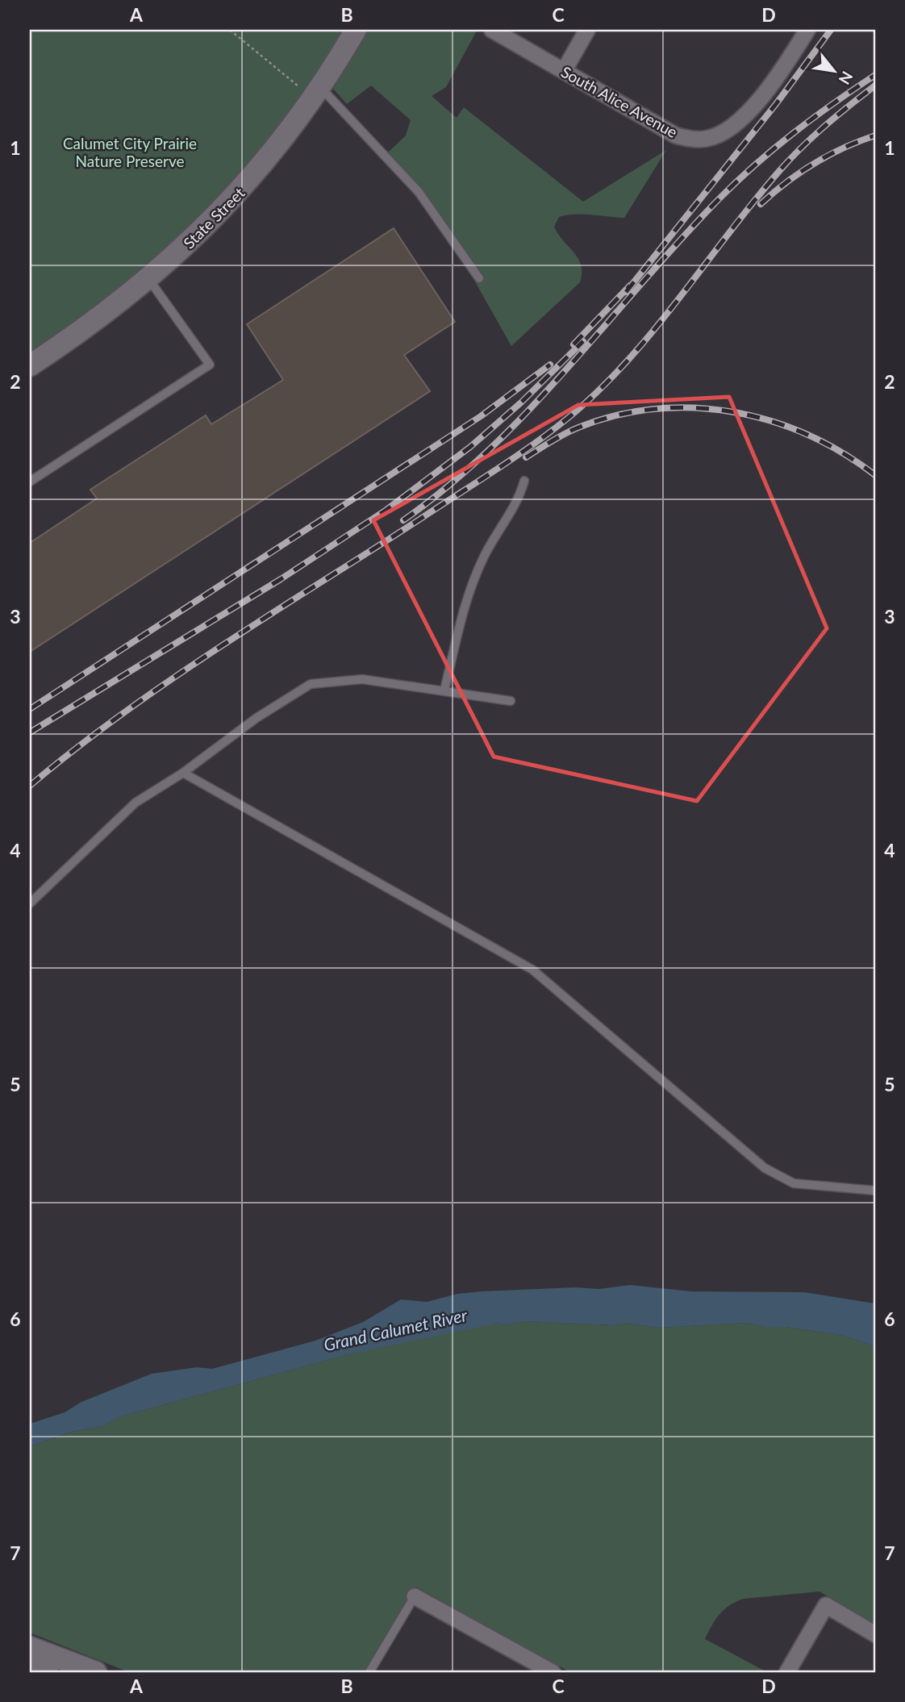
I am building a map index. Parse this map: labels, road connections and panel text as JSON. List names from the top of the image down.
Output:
{
  "streets": {
    "street": ["South Alice Avenue", "State Street"]
  },
  "water": ["Grand Calumet River"],
  "parks": ["Calumet City Prairie Nature Preserve"],
  "north": "bottom right",
  "grid": {
    "columns": [
      "A",
      "B",
      "C",
      "D"
    ],
    "rows": [
      "1",
      "2",
      "3",
      "4",
      "5",
      "6",
      "7"
    ]
  }
}
